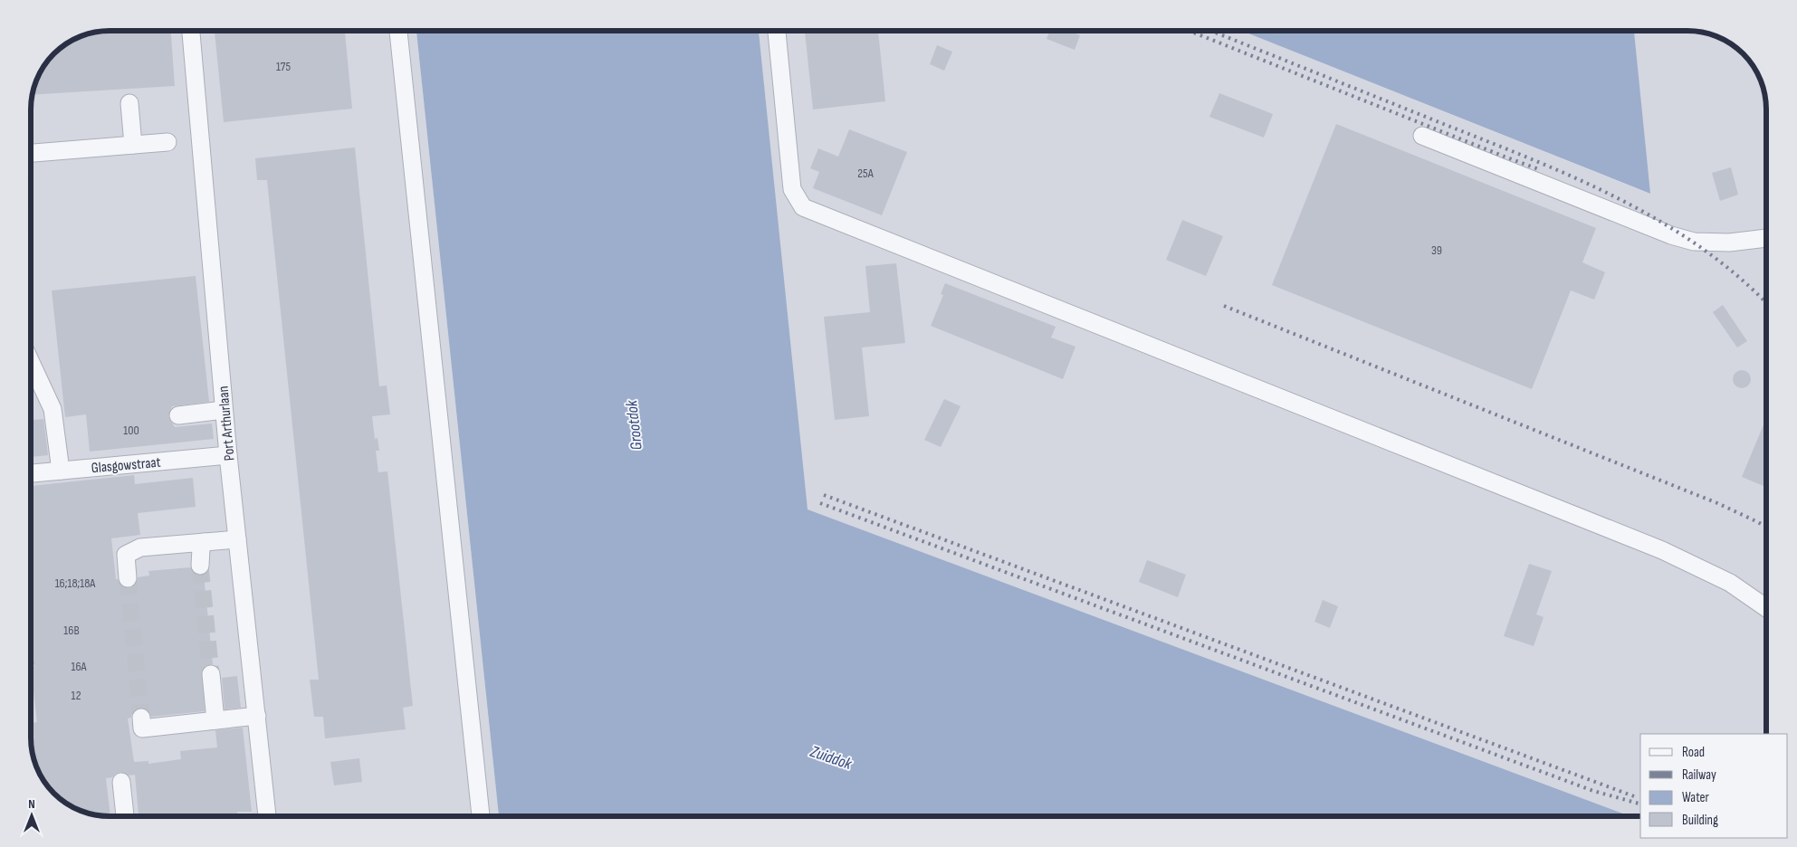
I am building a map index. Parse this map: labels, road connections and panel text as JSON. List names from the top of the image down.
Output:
{
  "streets": {
    "street": ["Port Arthurlaan", "Glasgowstraat"]
  },
  "crossings": [
    ["Port Arthurlaan", "Glasgowstraat"]
  ],
  "water": ["Grootdok", "Zuiddok"],
  "house_numbers": [
    "175",
    "25A",
    "39",
    "100",
    "16;18;18A",
    "16B",
    "16A",
    "12"
  ],
  "legend": [
    "Road",
    "Railway",
    "Water",
    "Building"
  ],
  "north": "top"
}
